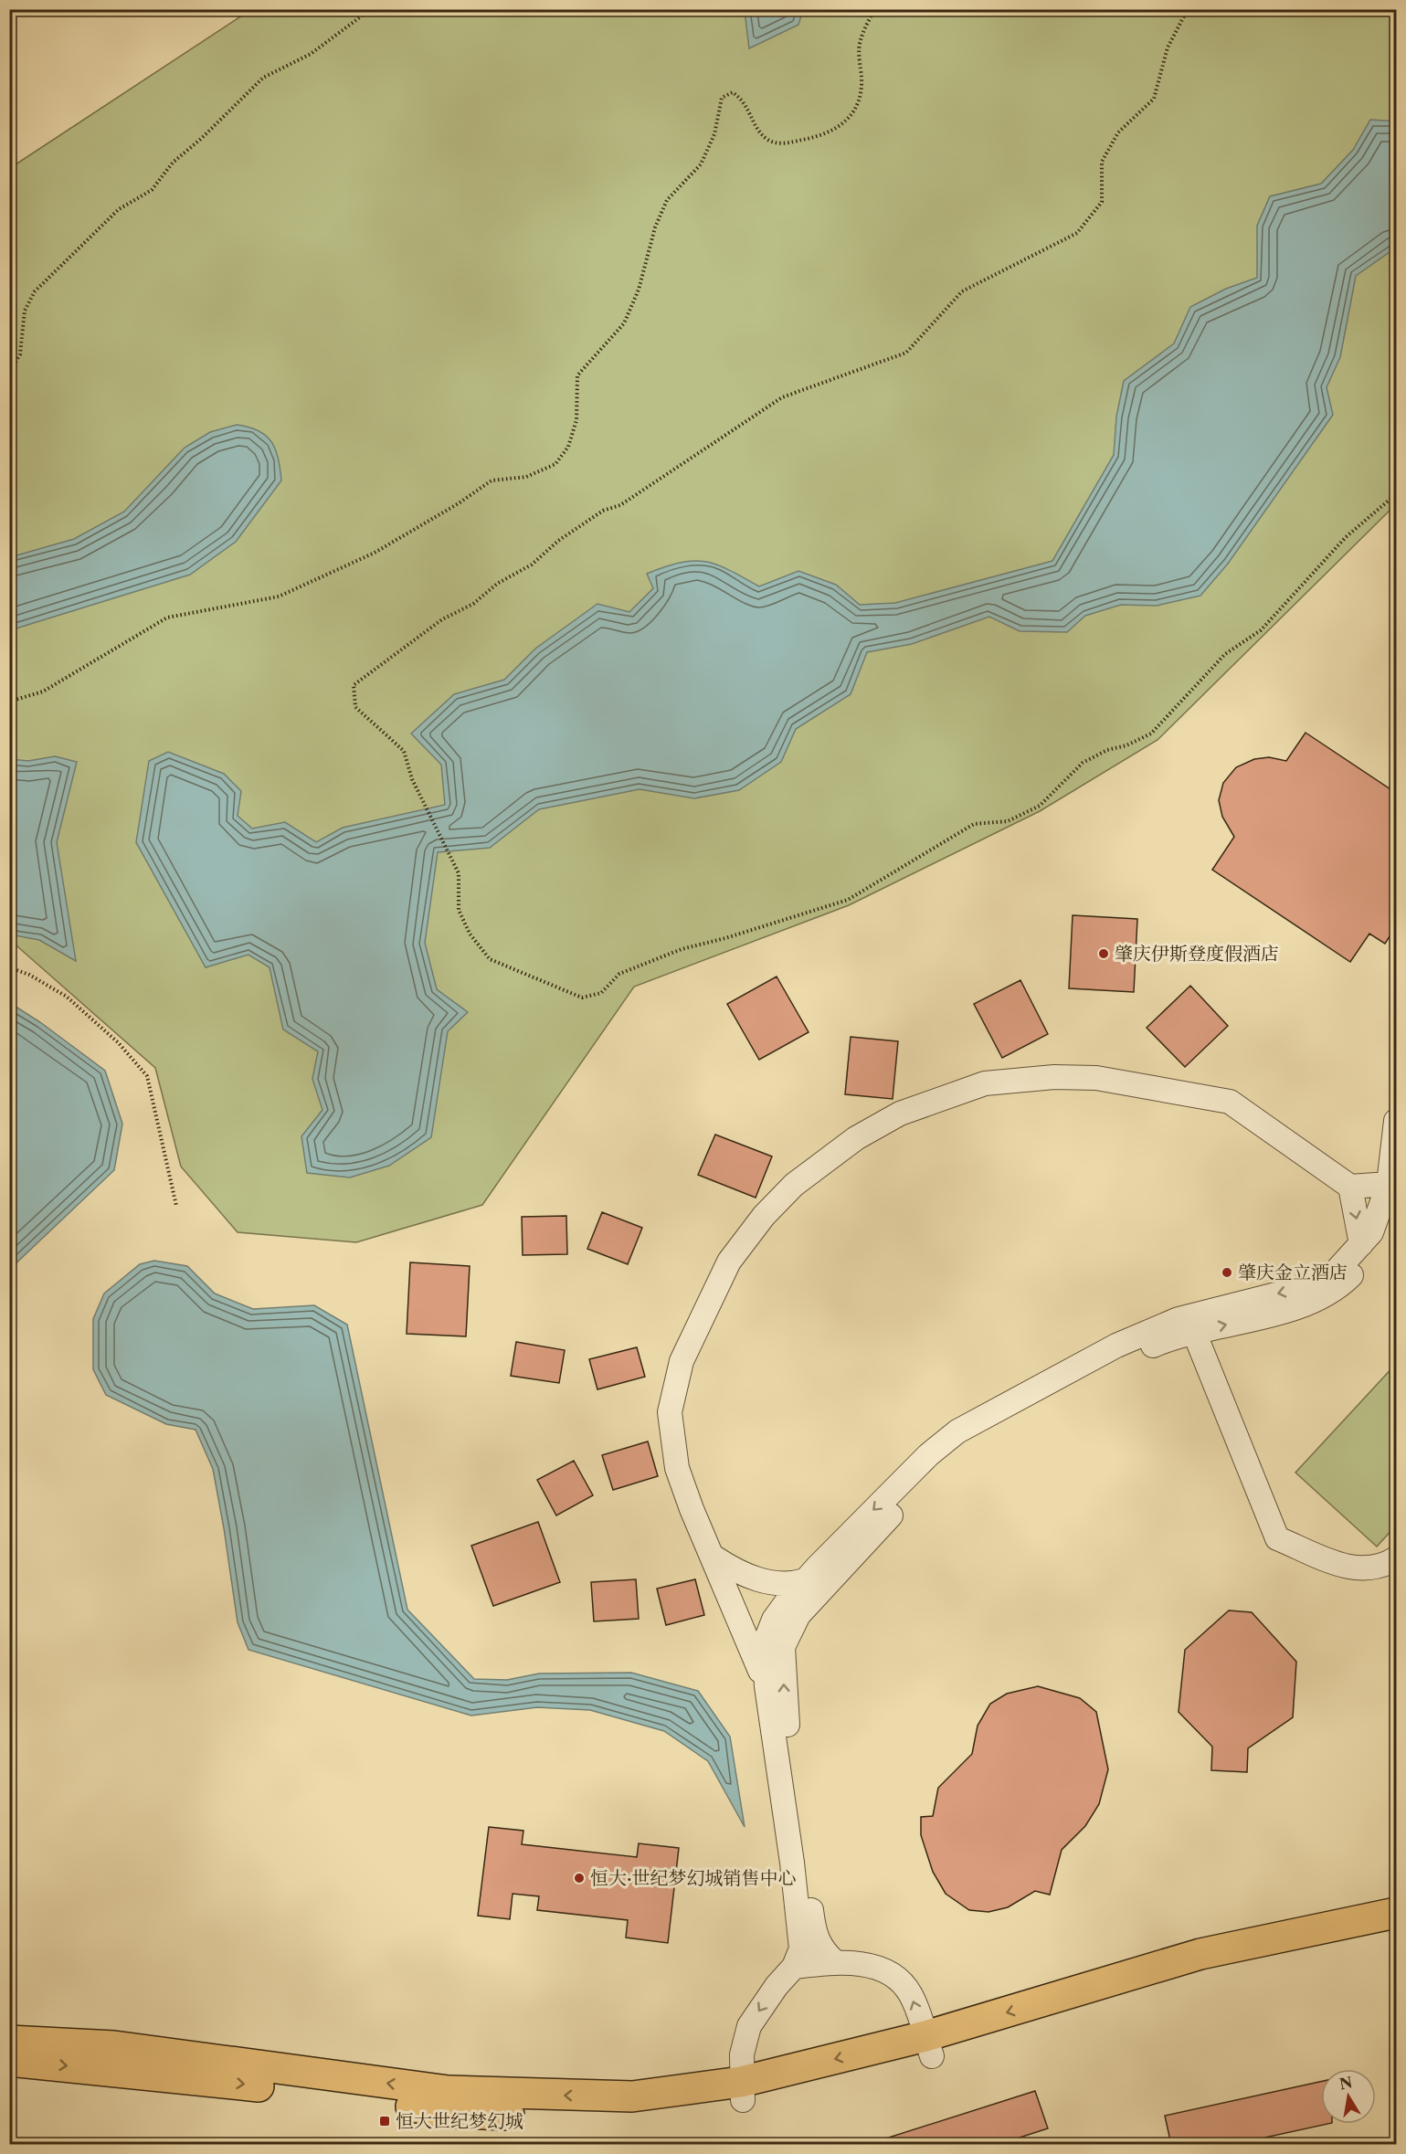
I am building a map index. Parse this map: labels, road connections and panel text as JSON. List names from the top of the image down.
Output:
{
  "places": {
    "other": ["肇庆伊斯登度假酒店", "肇庆金立酒店", "恒大·世纪梦幻城销售中心"],
    "transit": ["恒大世纪梦幻城"]
  },
  "north": "top"
}
